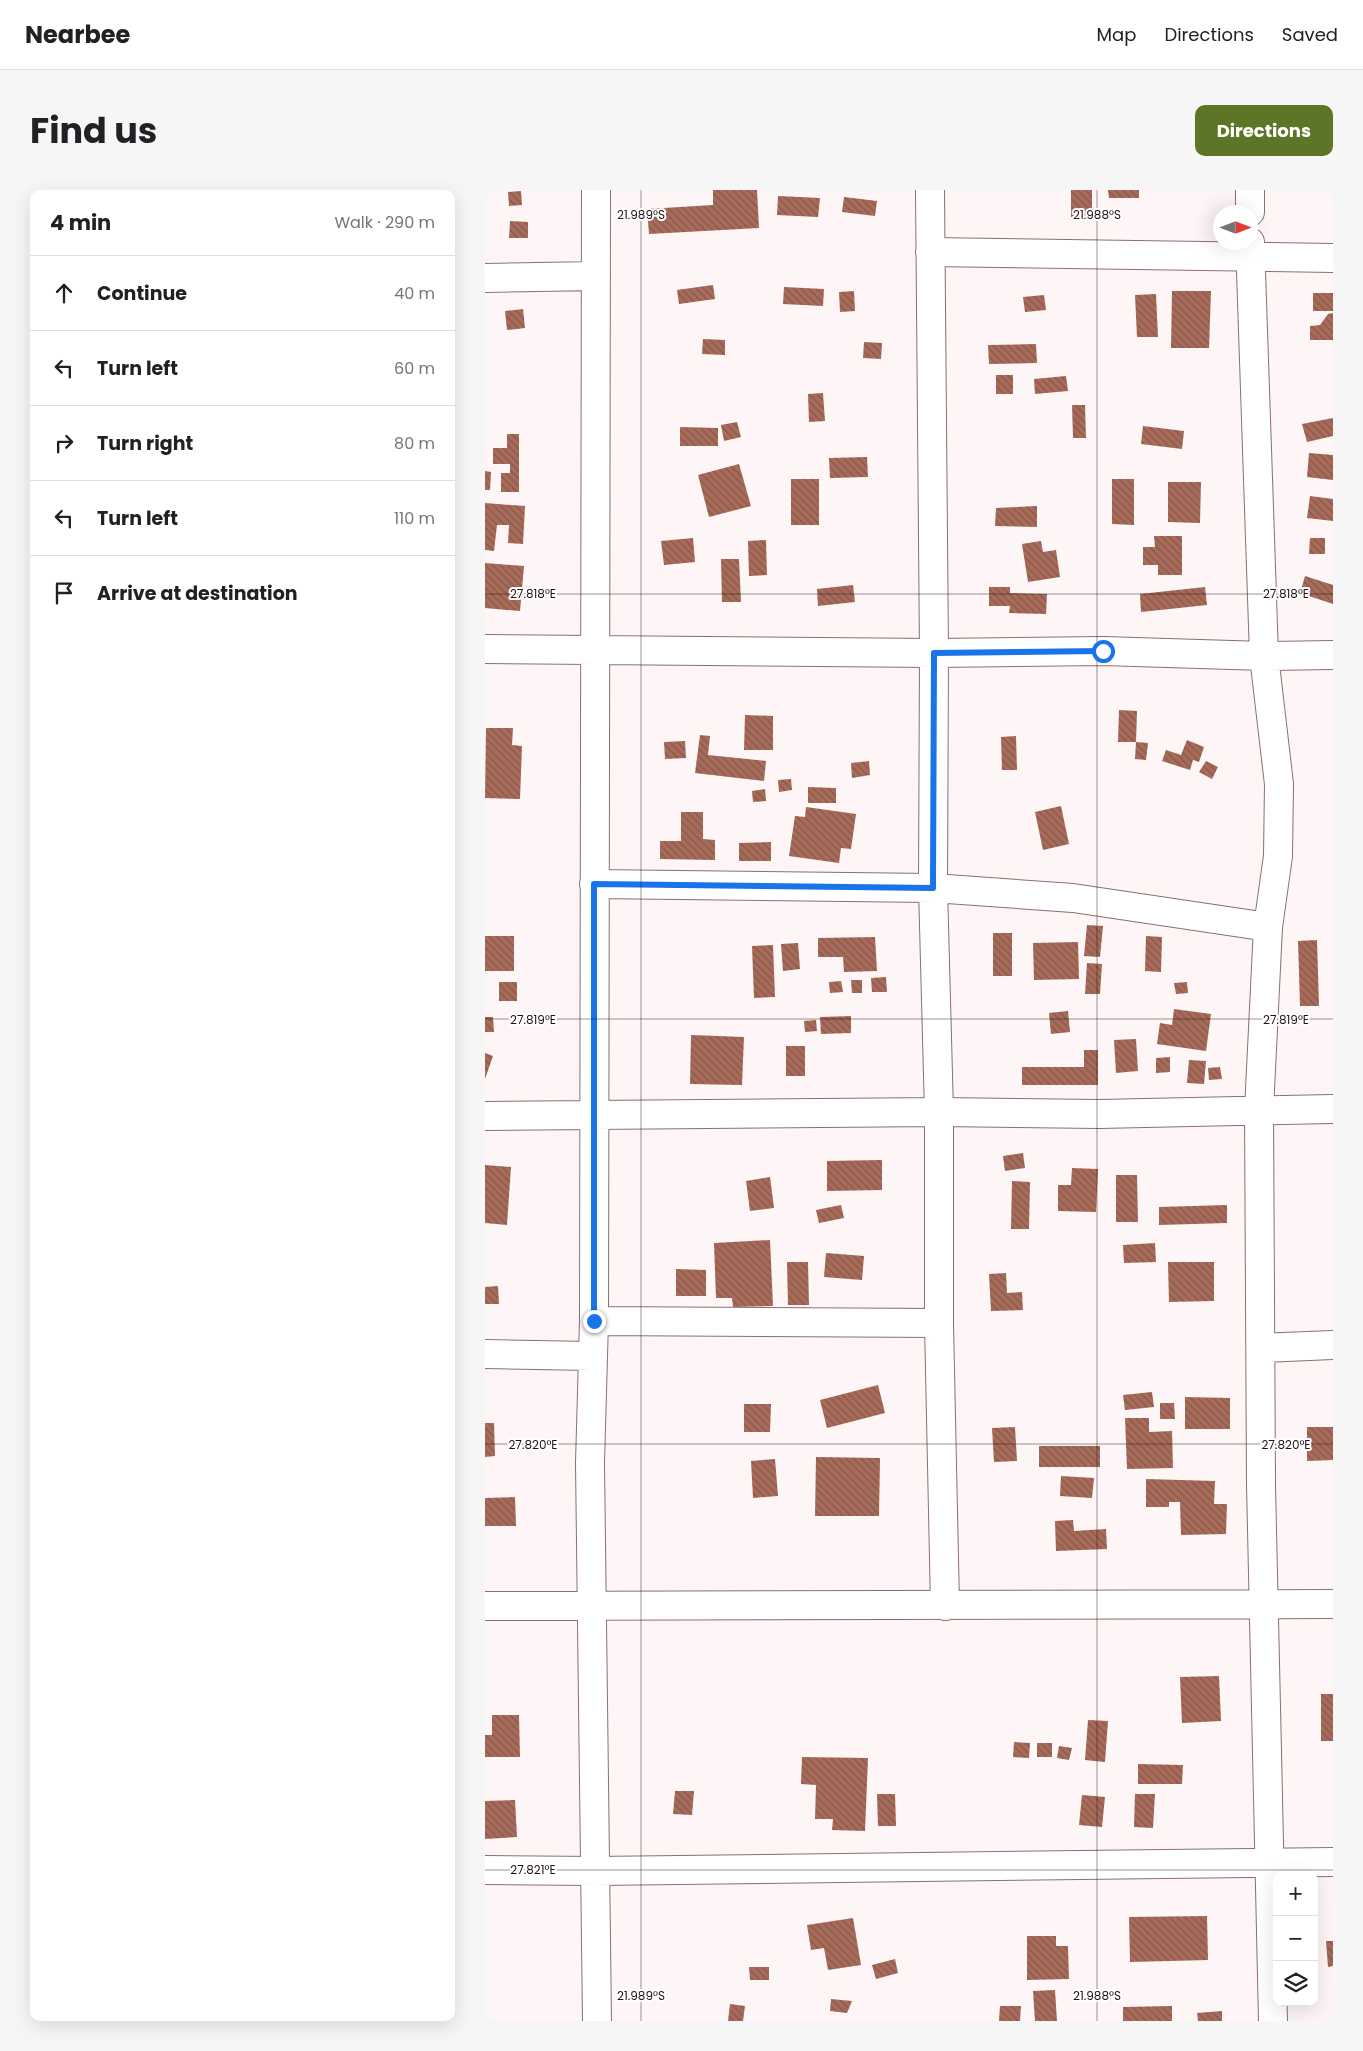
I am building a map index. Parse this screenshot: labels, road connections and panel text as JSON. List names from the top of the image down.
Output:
{
  "north": "right",
  "page": {
    "header": "Nearbee",
    "nav": ["Map", "Directions", "Saved"],
    "title": "Find us",
    "buttons": "Directions",
    "heading": ["4 min", "Walk · 290 m"],
    "list": [
      ["Continue", "40 m"],
      ["Turn left", "60 m"],
      ["Turn right", "80 m"],
      ["Turn left", "110 m"],
      "Arrive at destination"
    ],
    "map_buttons": ["+", "−"]
  },
  "coordinates": [
    "21.989°S",
    "21.988°S",
    "27.818°E",
    "27.819°E",
    "27.820°E",
    "27.821°E"
  ]
}
